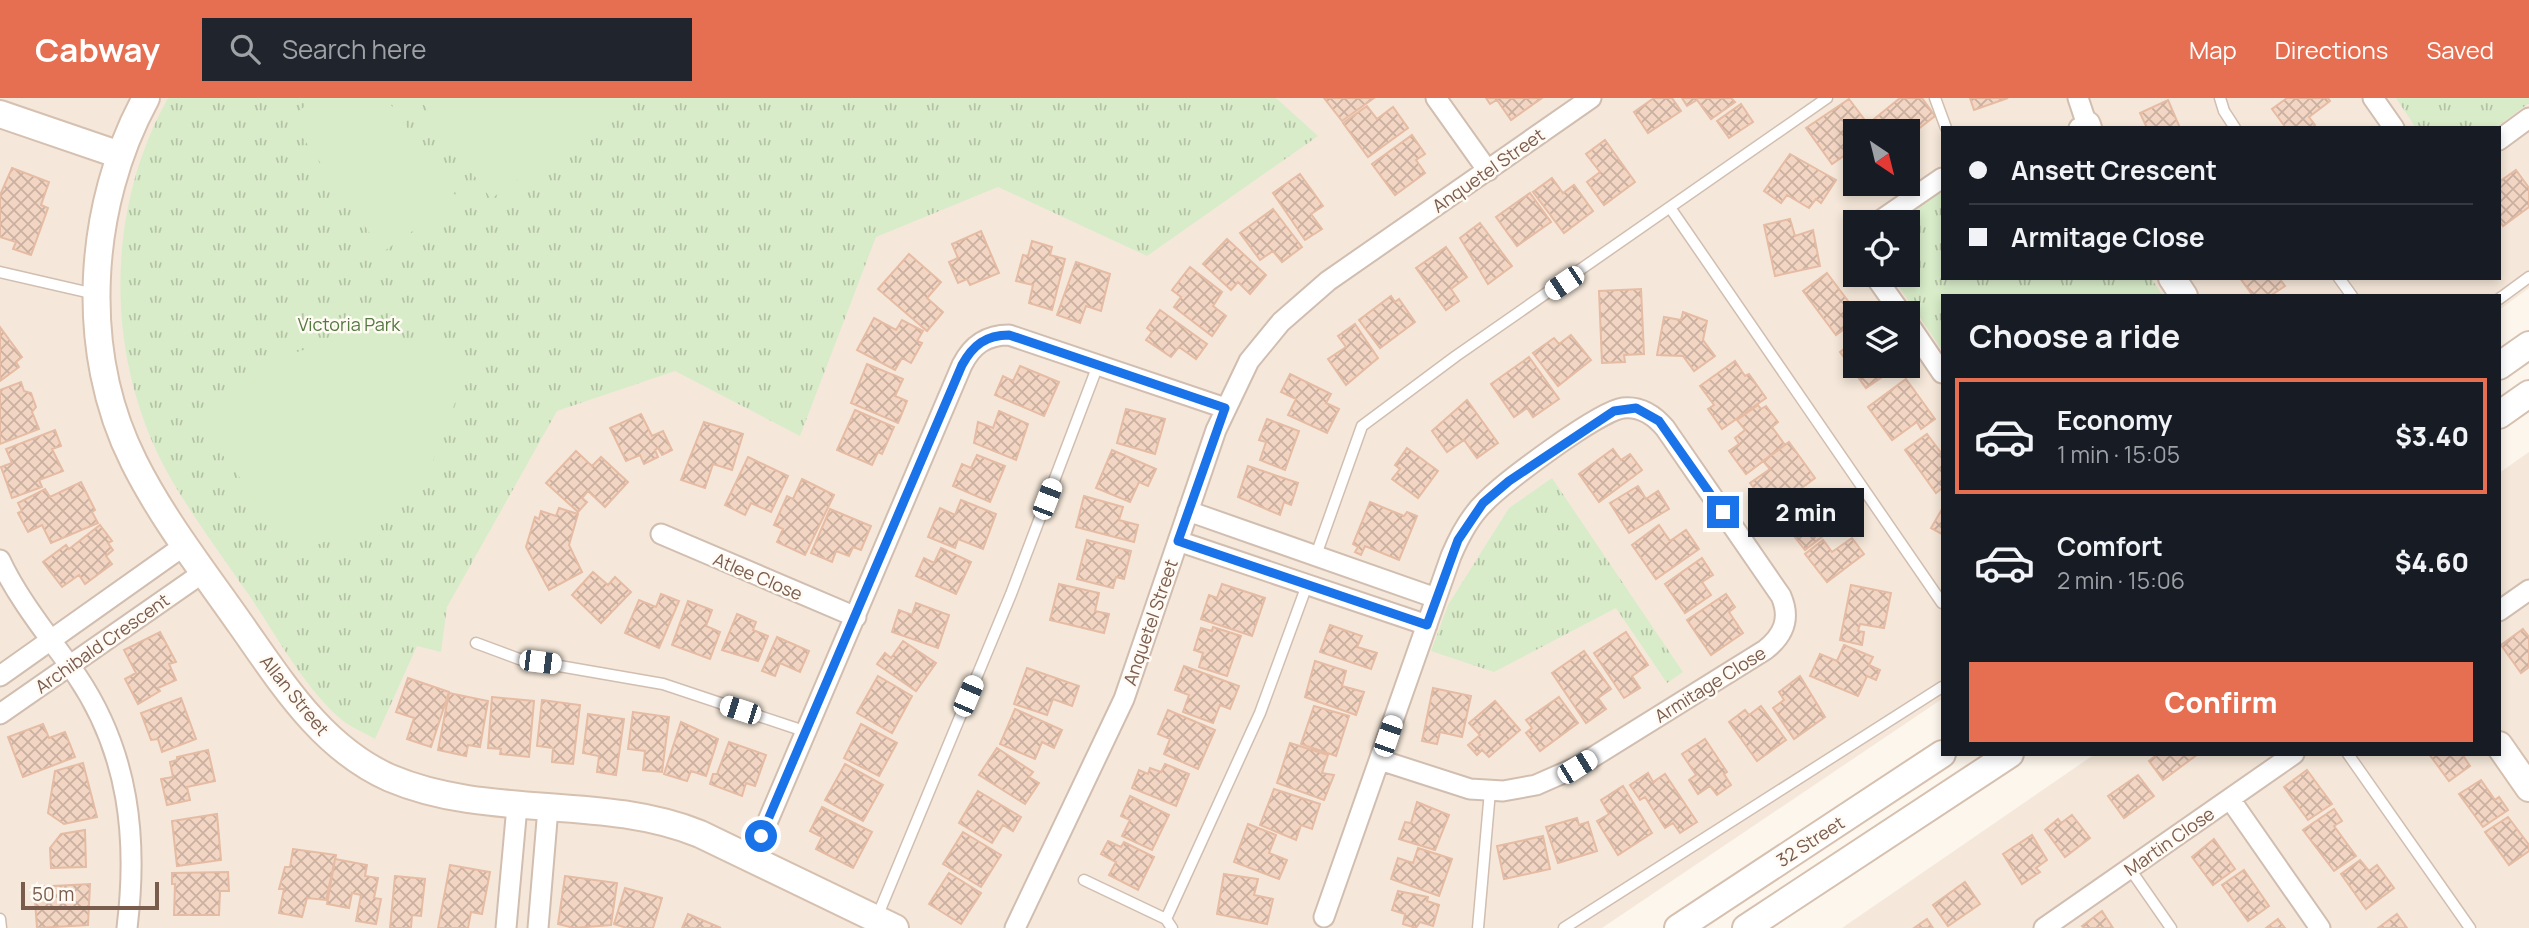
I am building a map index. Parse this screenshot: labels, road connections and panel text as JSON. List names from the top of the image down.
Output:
{
  "streets": {
    "street": [
      "Anquetel Street",
      "Atlee Close",
      "Archibald Crescent",
      "Armitage Close",
      "Allan Street",
      "32 Street",
      "Martin Close"
    ]
  },
  "crossings": [
    ["Archibald Crescent", "Allan Street"]
  ],
  "parks": ["Victoria Park"],
  "scale_bar": "50 m",
  "north": "bottom right",
  "page": {
    "header": "Cabway",
    "search": "Search here",
    "nav": ["Map", "Directions", "Saved"],
    "banner": ["Ansett Crescent", "Armitage Close"],
    "heading": "Choose a ride",
    "list": [
      {
        "name": "Economy",
        "note": "1 min · 15:05",
        "value": "$3.40"
      },
      {
        "name": "Comfort",
        "note": "2 min · 15:06",
        "value": "$4.60"
      }
    ],
    "bubble": "2 min",
    "buttons": "Confirm",
    "scale": "50 m"
  }
}
